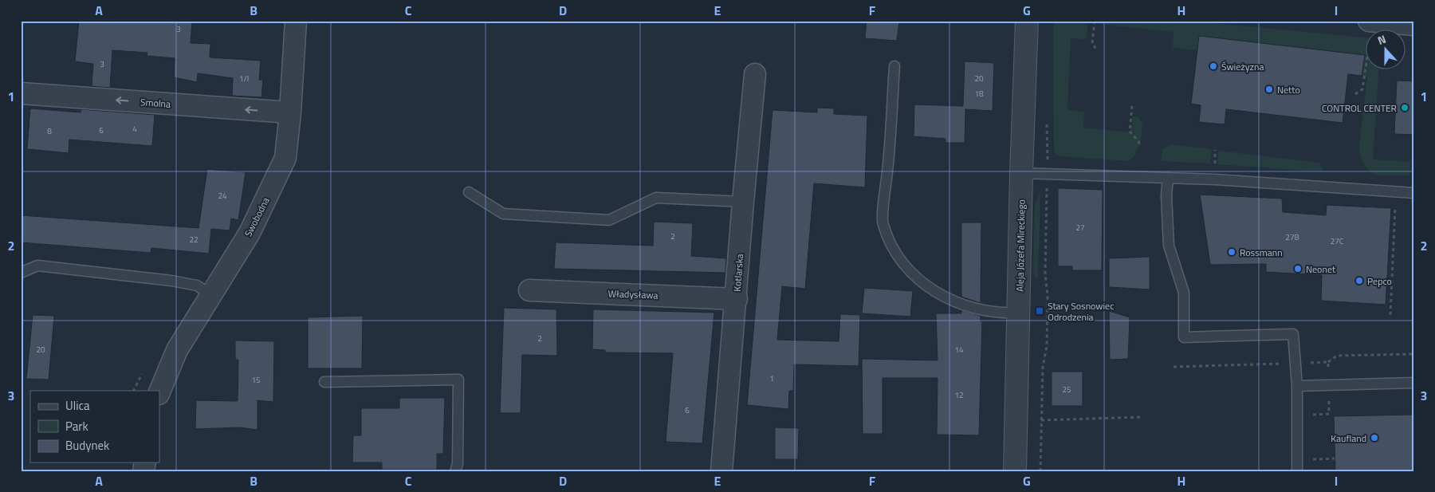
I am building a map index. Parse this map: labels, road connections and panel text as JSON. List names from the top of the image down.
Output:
{
  "streets": {
    "street": [
      "Smolna",
      "Swobodna",
      "Aleja Józefa Mireckiego",
      "Kotlarska",
      "Władysława"
    ]
  },
  "crossings": [
    ["Smolna", "Swobodna"],
    ["Kotlarska", "Władysława"]
  ],
  "one_way": ["Smolna"],
  "places": {
    "other": [
      "Świeżyzna",
      "Netto",
      "CONTROL CENTER",
      "Rossmann",
      "Neonet",
      "Pepco",
      "Kaufland"
    ],
    "transit": ["Stary Sosnowiec Odrodzenia"]
  },
  "house_numbers": [
    "3",
    "3",
    "1/I",
    "20",
    "18",
    "4",
    "6",
    "8",
    "24",
    "27",
    "2",
    "27B",
    "22",
    "27C",
    "2",
    "20",
    "14",
    "1",
    "15",
    "25",
    "12",
    "6"
  ],
  "legend": ["Ulica", "Park", "Budynek"],
  "north": "top",
  "grid": {
    "columns": [
      "A",
      "B",
      "C",
      "D",
      "E",
      "F",
      "G",
      "H",
      "I"
    ],
    "rows": ["1", "2", "3"]
  }
}
